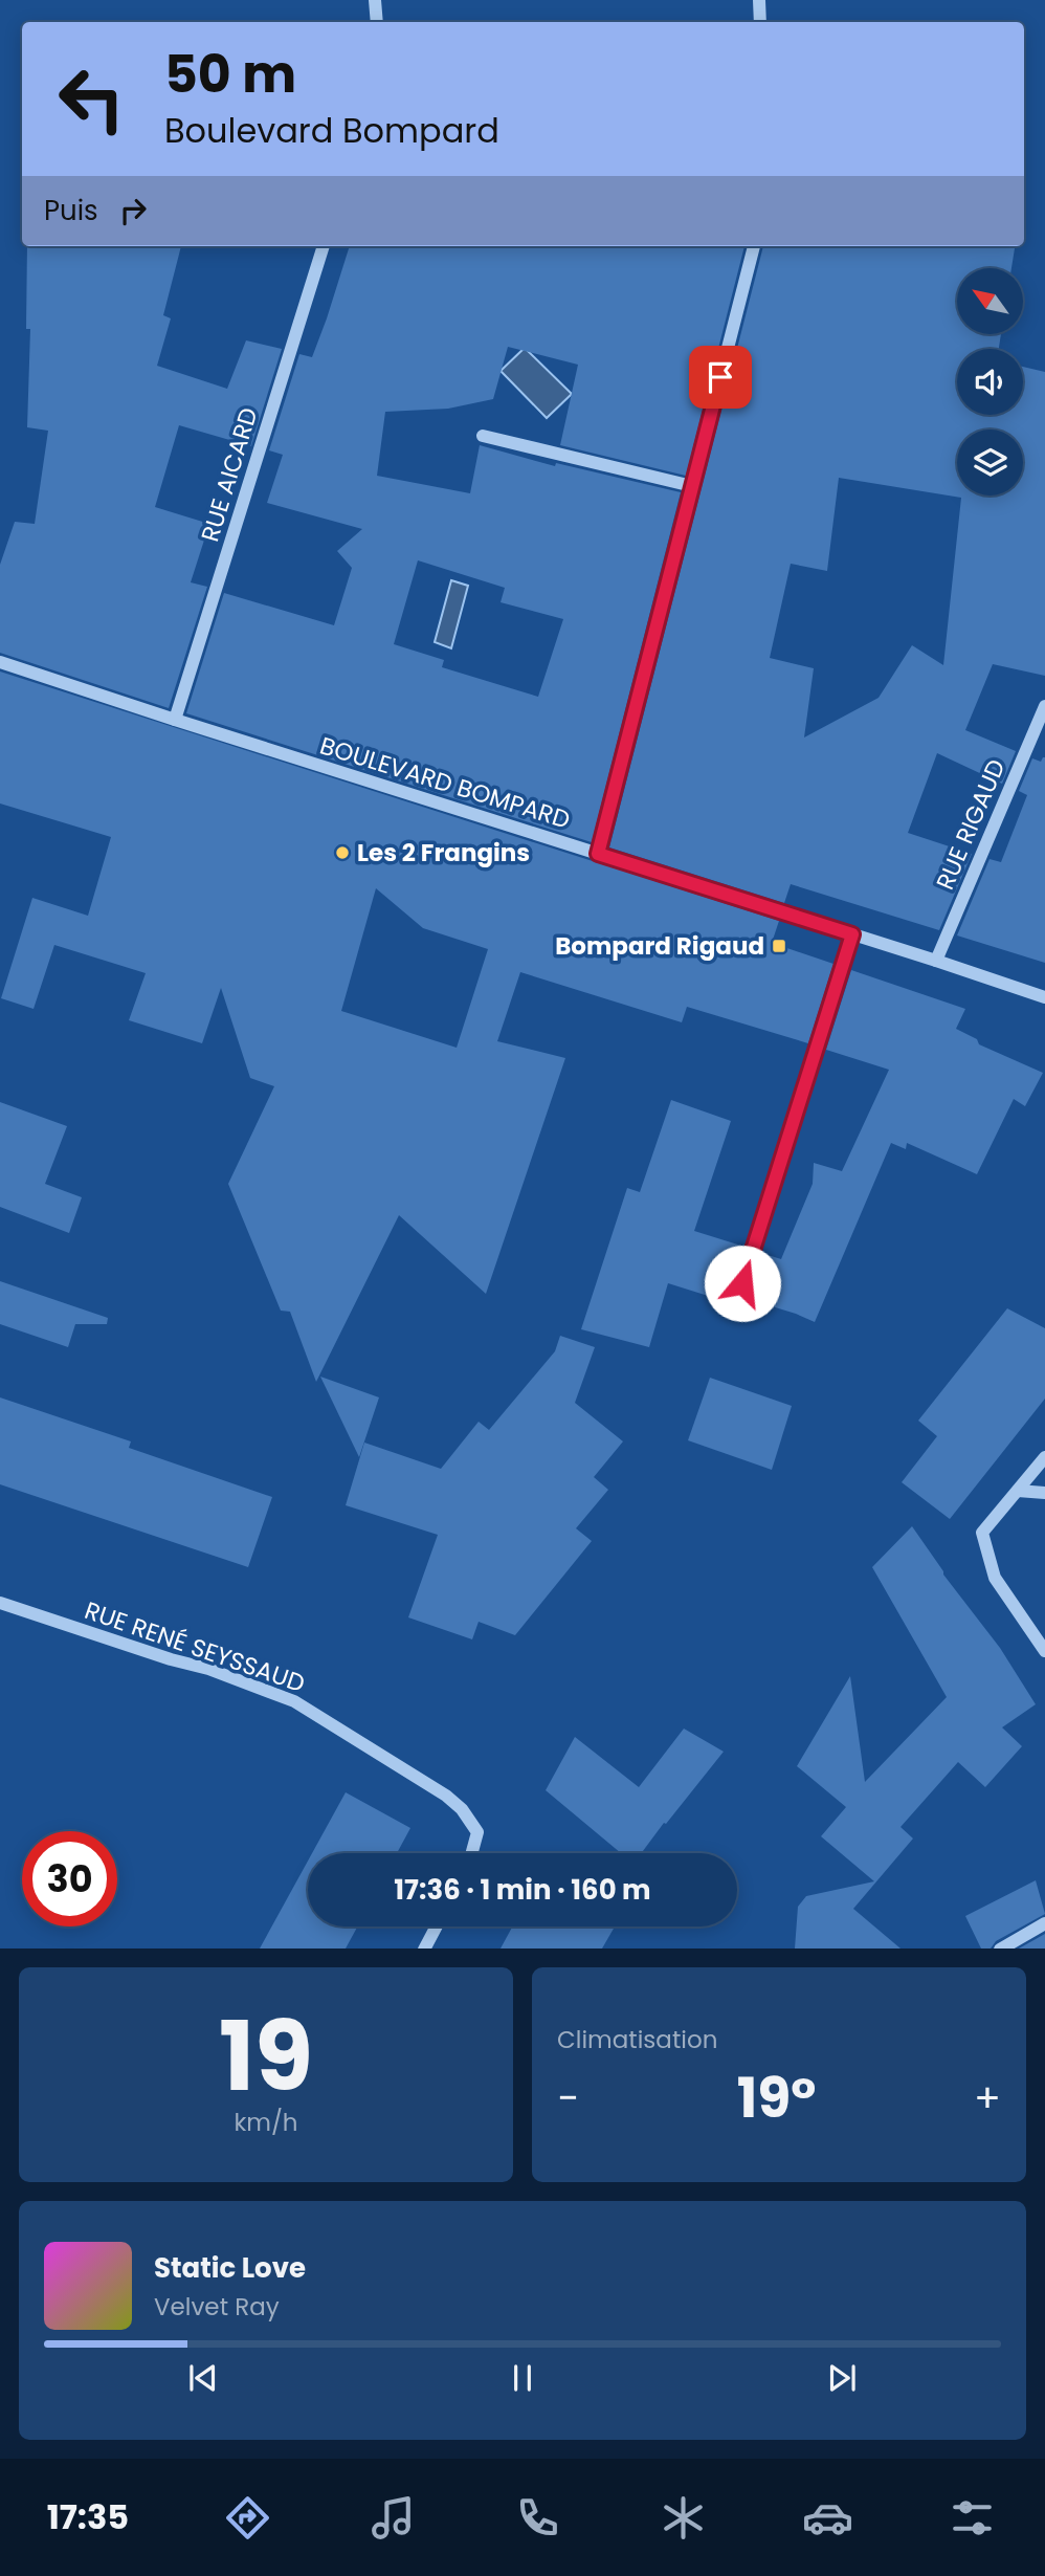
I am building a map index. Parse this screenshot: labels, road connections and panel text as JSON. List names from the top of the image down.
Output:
{
  "streets": {
    "street": [
      "RUE AICARD",
      "BOULEVARD BOMPARD",
      "RUE RIGAUD",
      "RUE RENÉ SEYSSAUD"
    ]
  },
  "crossings": [
    ["RUE AICARD", "BOULEVARD BOMPARD"],
    ["BOULEVARD BOMPARD", "RUE RIGAUD"]
  ],
  "places": {
    "other": ["Les 2 Frangins"],
    "transit": ["Bompard Rigaud"]
  },
  "north": "top left",
  "page": {
    "turn": ["50 m", "Boulevard Bompard"],
    "then": "Puis",
    "limit": "30",
    "trip": "17:36 · 1 min · 160 m",
    "tile": [
      ["19", "km/h"],
      "Climatisation"
    ],
    "heat": ["−", "19°", "+"],
    "song": ["Static Love", "Velvet Ray"],
    "tabs": "17:35"
  }
}
